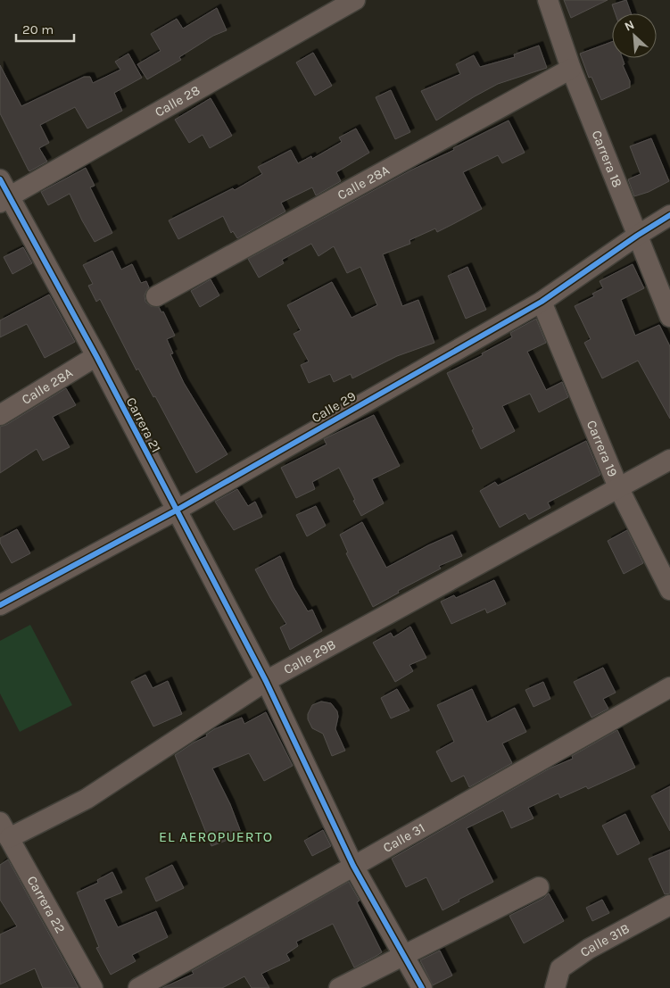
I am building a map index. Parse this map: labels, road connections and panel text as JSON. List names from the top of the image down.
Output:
{
  "streets": {
    "street": [
      "Calle 28",
      "Carrera 18",
      "Calle 28A",
      "Calle 29",
      "Carrera 21",
      "Carrera 19",
      "Calle 29B",
      "Calle 31",
      "Carrera 22",
      "Calle 31B"
    ]
  },
  "crossings": [
    ["Calle 28", "Carrera 21"],
    ["Carrera 18", "Calle 28A"],
    ["Carrera 18", "Calle 29"],
    ["Calle 28A", "Carrera 21"],
    ["Calle 29", "Carrera 21"],
    ["Calle 29", "Carrera 19"],
    ["Carrera 21", "Calle 29B"],
    ["Carrera 21", "Calle 31"],
    ["Carrera 19", "Calle 29B"],
    ["Calle 29B", "Carrera 22"]
  ],
  "districts": ["EL AEROPUERTO"],
  "scale_bar": "20 m",
  "north": "top left"
}
